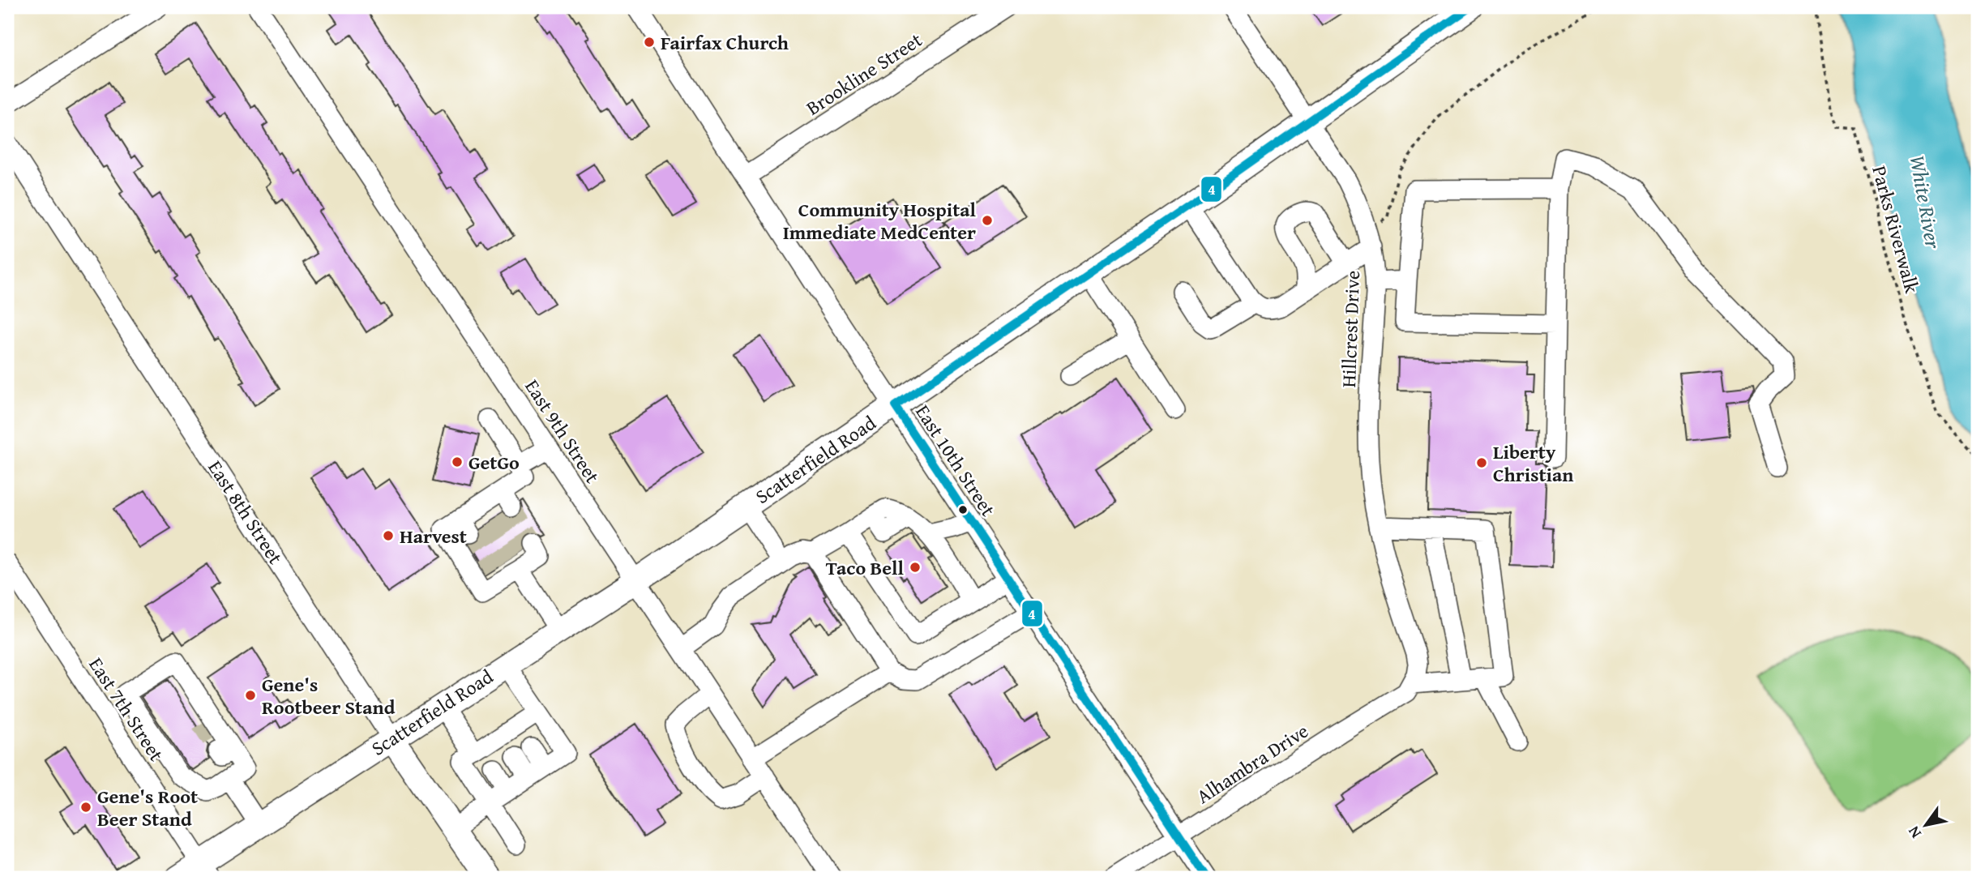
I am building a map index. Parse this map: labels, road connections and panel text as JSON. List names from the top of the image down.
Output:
{
  "streets": {
    "main road": ["Scatterfield Road", "East 8th Street"],
    "street": [
      "Brookline Street",
      "Hillcrest Drive",
      "East 9th Street",
      "East 10th Street",
      "East 7th Street",
      "Alhambra Drive"
    ],
    "path": ["Parks Riverwalk"]
  },
  "crossings": [
    ["Brookline Street", "East 10th Street"],
    ["Hillcrest Drive", "Scatterfield Road"],
    ["Hillcrest Drive", "Alhambra Drive"],
    ["East 9th Street", "Scatterfield Road"],
    ["Scatterfield Road", "East 10th Street"],
    ["Scatterfield Road", "East 8th Street"],
    ["Scatterfield Road", "East 7th Street"],
    ["East 10th Street", "Alhambra Drive"]
  ],
  "water": ["White River"],
  "places": [
    "Fairfax Church",
    "Community Hospital Immediate MedCenter",
    "GetGo",
    "Liberty Christian",
    "Harvest",
    "Taco Bell",
    "Gene's Rootbeer Stand",
    "Gene's Root Beer Stand"
  ],
  "lines": ["transit line 4"],
  "north": "bottom left"
}
